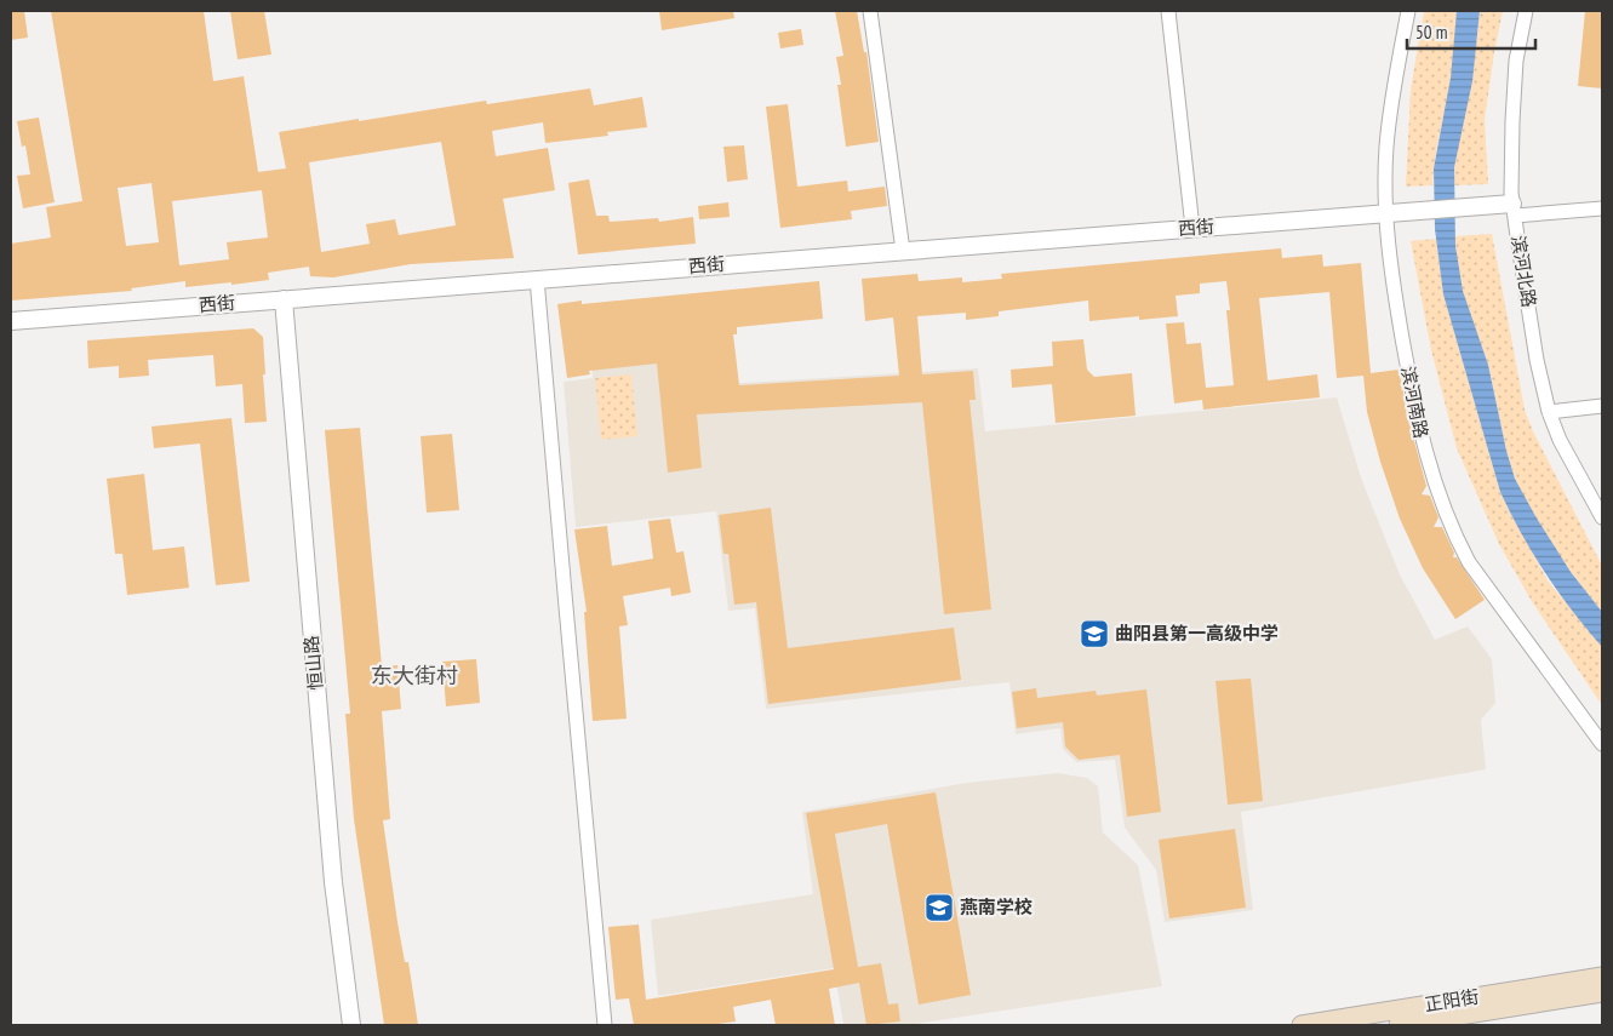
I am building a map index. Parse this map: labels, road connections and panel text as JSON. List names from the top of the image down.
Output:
{
  "streets": {
    "main road": ["正阳街"],
    "street": [
      "西街",
      "滨河北路",
      "滨河南路",
      "恒山路"
    ]
  },
  "crossings": [
    ["西街", "滨河北路"],
    ["西街", "滨河南路"],
    ["西街", "恒山路"]
  ],
  "districts": ["东大街村"],
  "places": {
    "school or university": ["曲阳县第一高级中学", "燕南学校"]
  },
  "scale_bar": "50 m"
}
